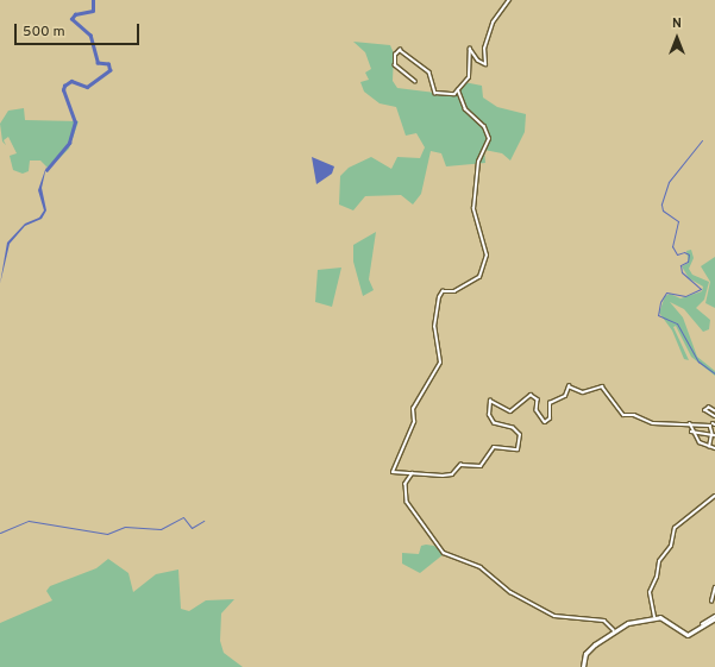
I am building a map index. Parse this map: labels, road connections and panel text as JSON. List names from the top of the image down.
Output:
{
  "scale_bar": "500 m",
  "north": "top"
}
